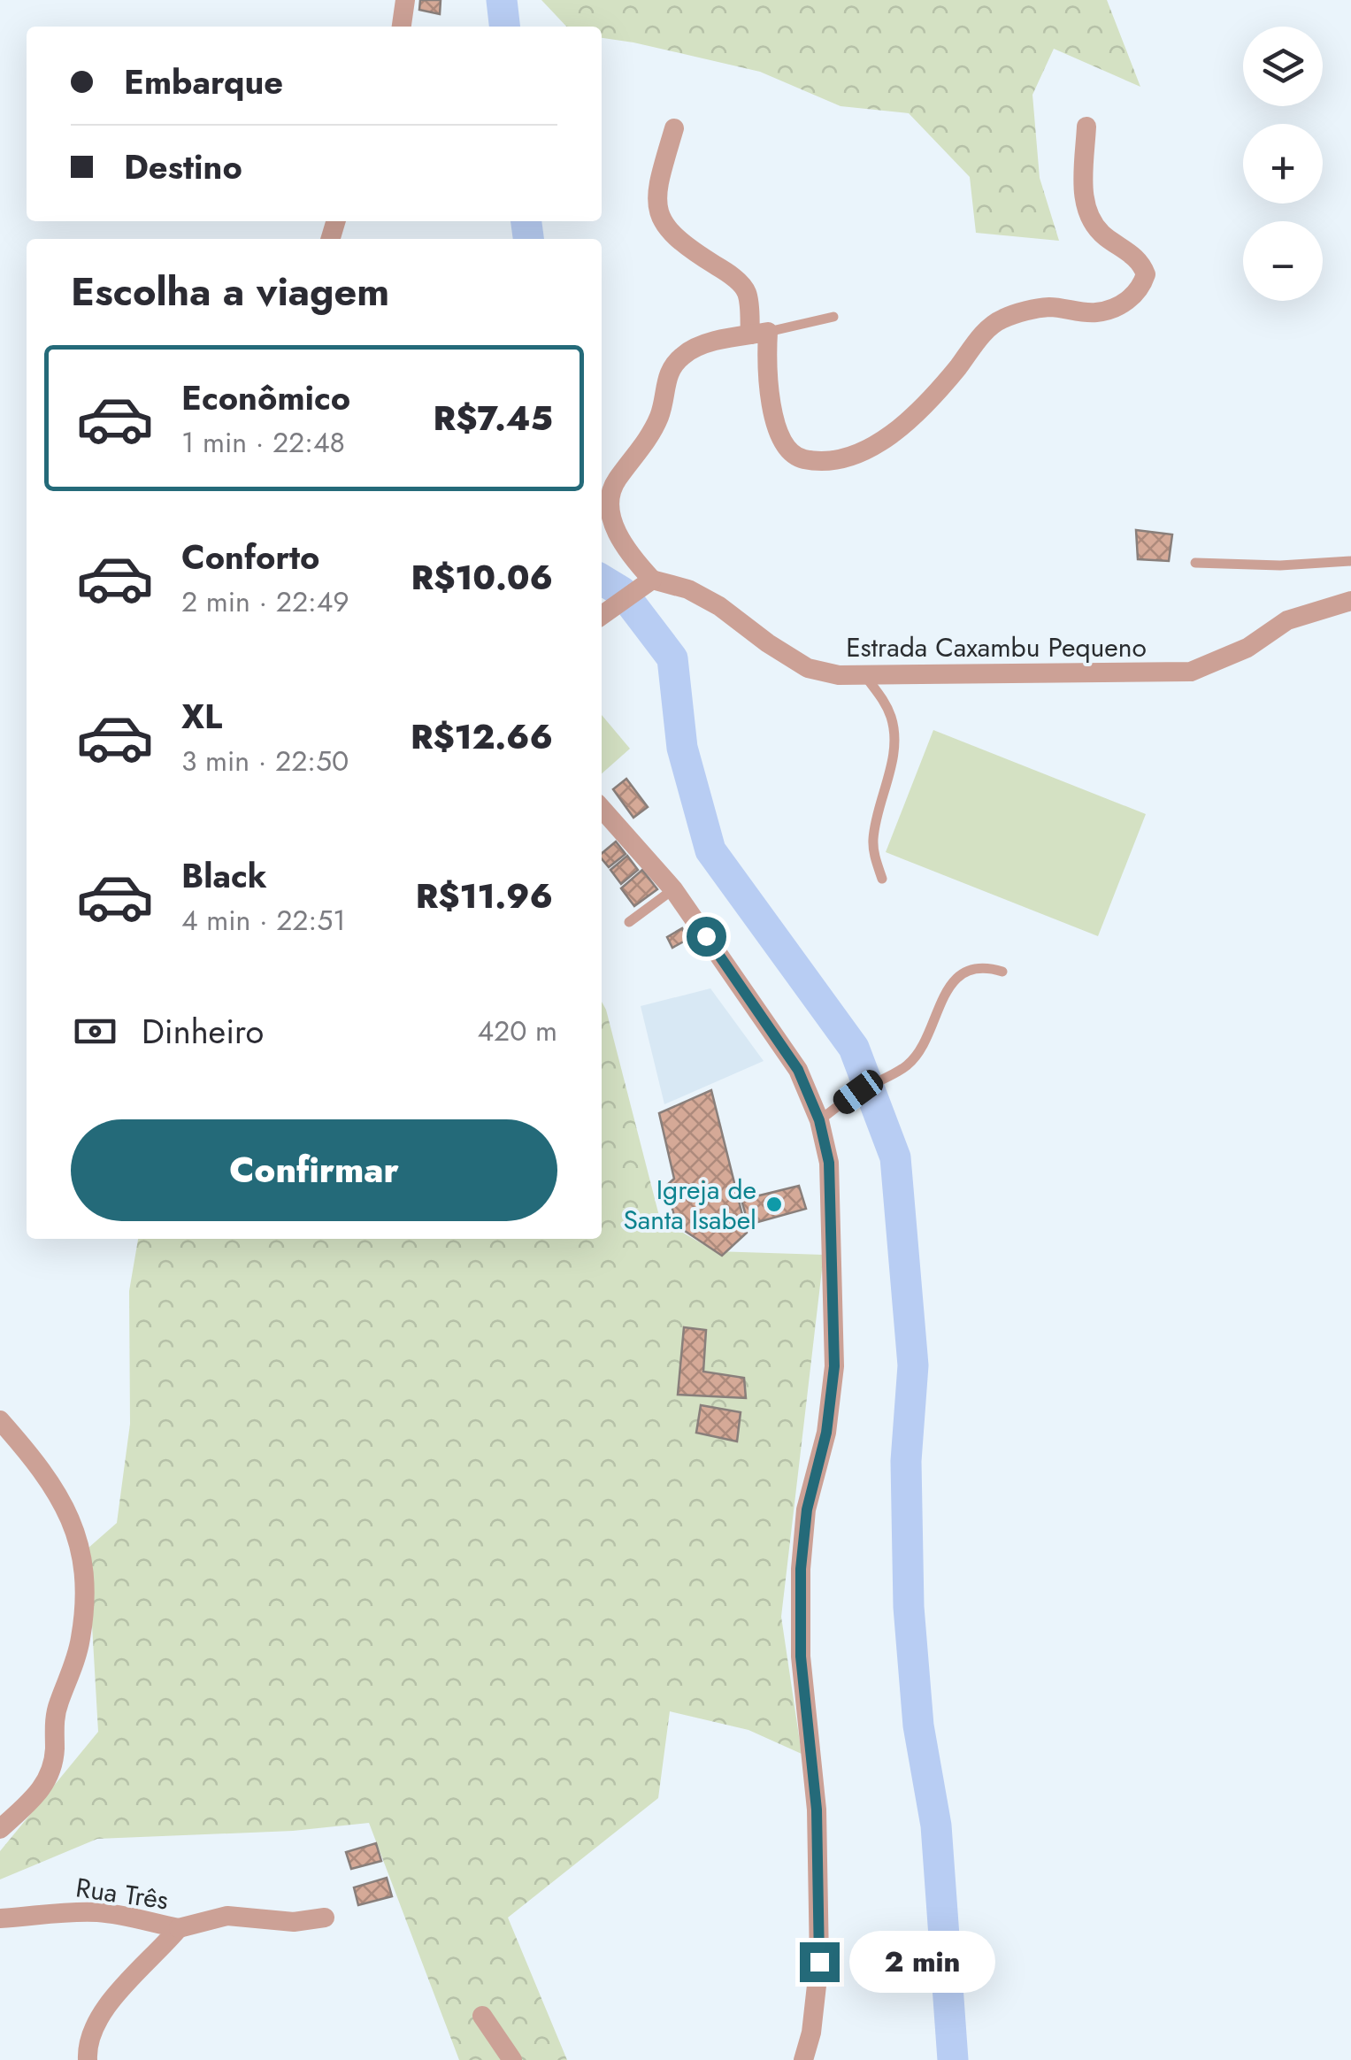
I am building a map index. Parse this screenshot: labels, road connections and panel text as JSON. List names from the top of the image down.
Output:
{
  "streets": {
    "street": ["Estrada Caxambu Pequeno", "Rua Três"]
  },
  "places": ["Igreja de Santa Isabel"],
  "page": {
    "map_buttons": ["+", "−"],
    "banner": ["Embarque", "Destino"],
    "heading": "Escolha a viagem",
    "list": [
      {
        "name": "Econômico",
        "note": "1 min · 22:48",
        "value": "R$7.45"
      },
      {
        "name": "Conforto",
        "note": "2 min · 22:49",
        "value": "R$10.06"
      },
      {
        "name": "XL",
        "note": "3 min · 22:50",
        "value": "R$12.66"
      },
      {
        "name": "Black",
        "note": "4 min · 22:51",
        "value": "R$11.96"
      }
    ],
    "pay": ["Dinheiro", "420 m"],
    "buttons": "Confirmar",
    "bubble": "2 min"
  }
}
